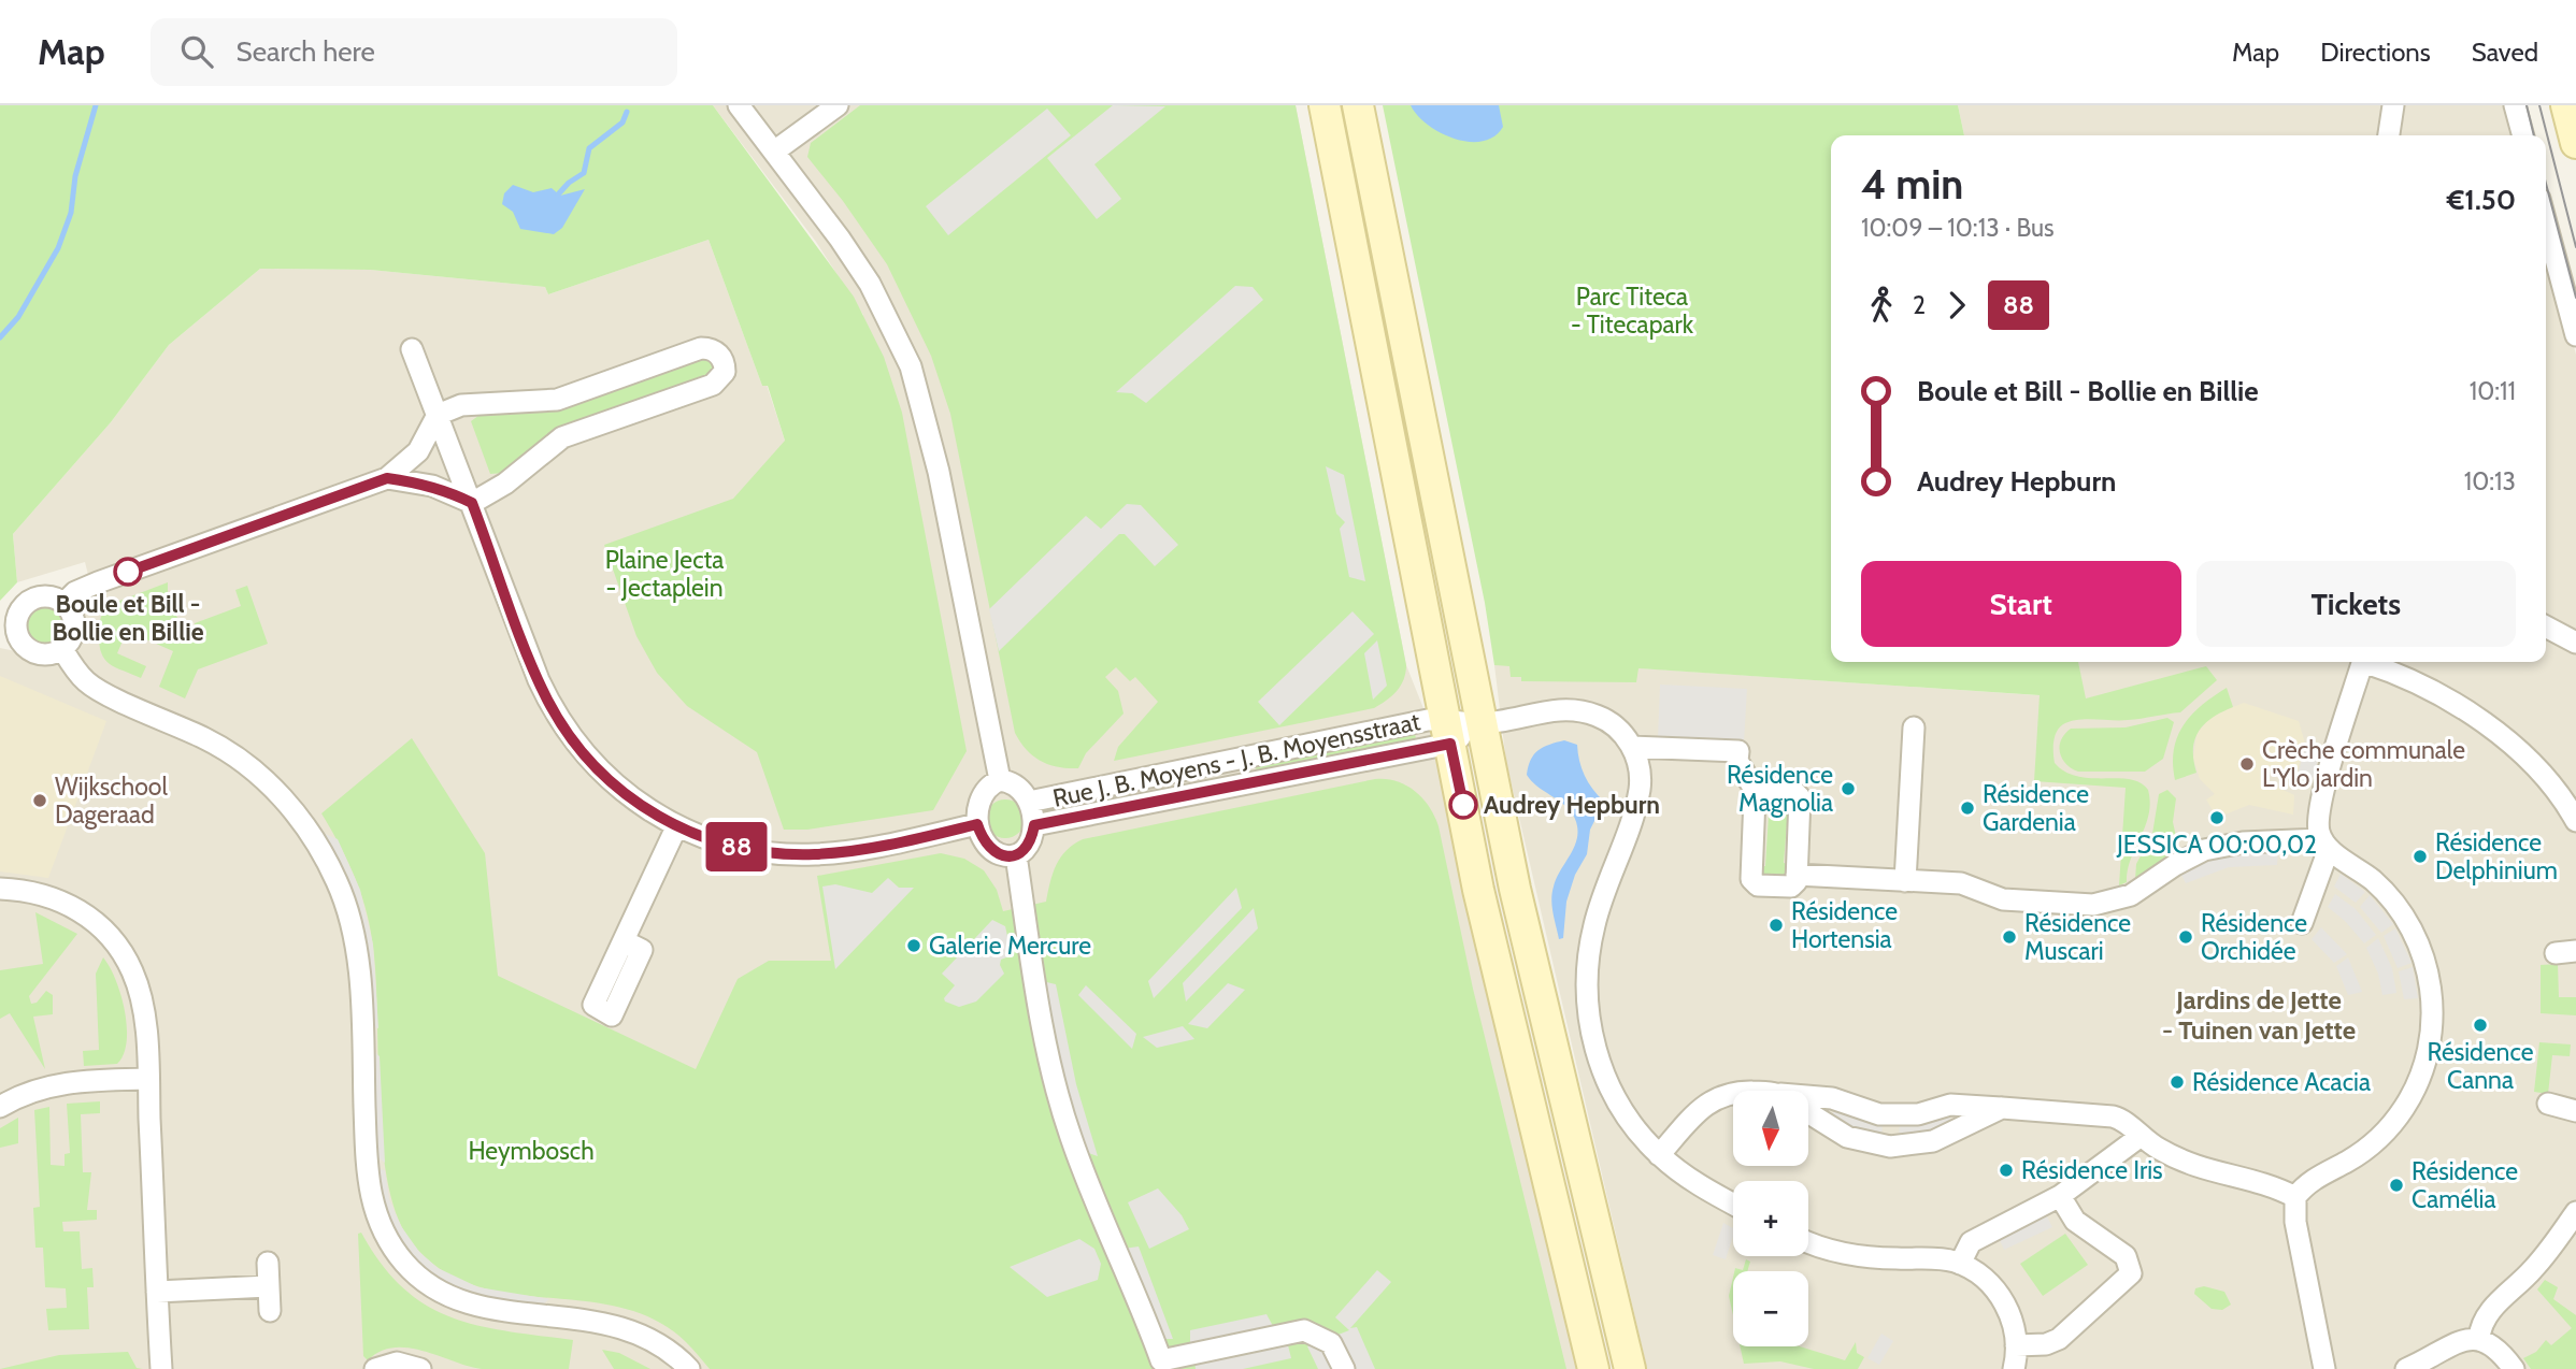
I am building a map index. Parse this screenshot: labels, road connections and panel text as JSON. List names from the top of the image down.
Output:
{
  "streets": {
    "street": ["Rue J. B. Moyens - J. B. Moyensstraat"]
  },
  "districts": ["Jardins de Jette - Tuinen van Jette"],
  "parks": ["Parc Titeca - Titecapark", "Plaine Jecta - Jectaplein", "Heymbosch"],
  "places": [
    "Boule et Bill - Bollie en Billie",
    "Crèche communale L'Ylo jardin",
    "Résidence Magnolia",
    "Wijkschool Dageraad",
    "Audrey Hepburn",
    "Résidence Gardenia",
    "JESSICA 00:00,02",
    "Résidence Delphinium",
    "Résidence Hortensia",
    "Résidence Muscari",
    "Résidence Orchidée",
    "Galerie Mercure",
    "Résidence Canna",
    "Résidence Acacia",
    "Résidence Iris",
    "Résidence Camélia"
  ],
  "lines": ["bus line 88"],
  "north": "bottom",
  "page": {
    "header": "Map",
    "search": "Search here",
    "nav": ["Map", "Directions", "Saved"],
    "on_map": "88",
    "heading": ["4 min", "10:09 – 10:13 · Bus", "€1.50"],
    "legs": ["2", "88"],
    "list": [
      {
        "name": "Boule et Bill - Bollie en Billie",
        "value": "10:11"
      },
      {
        "name": "Audrey Hepburn",
        "value": "10:13"
      }
    ],
    "buttons": ["Start", "Tickets"],
    "map_buttons": ["+", "−"]
  }
}
